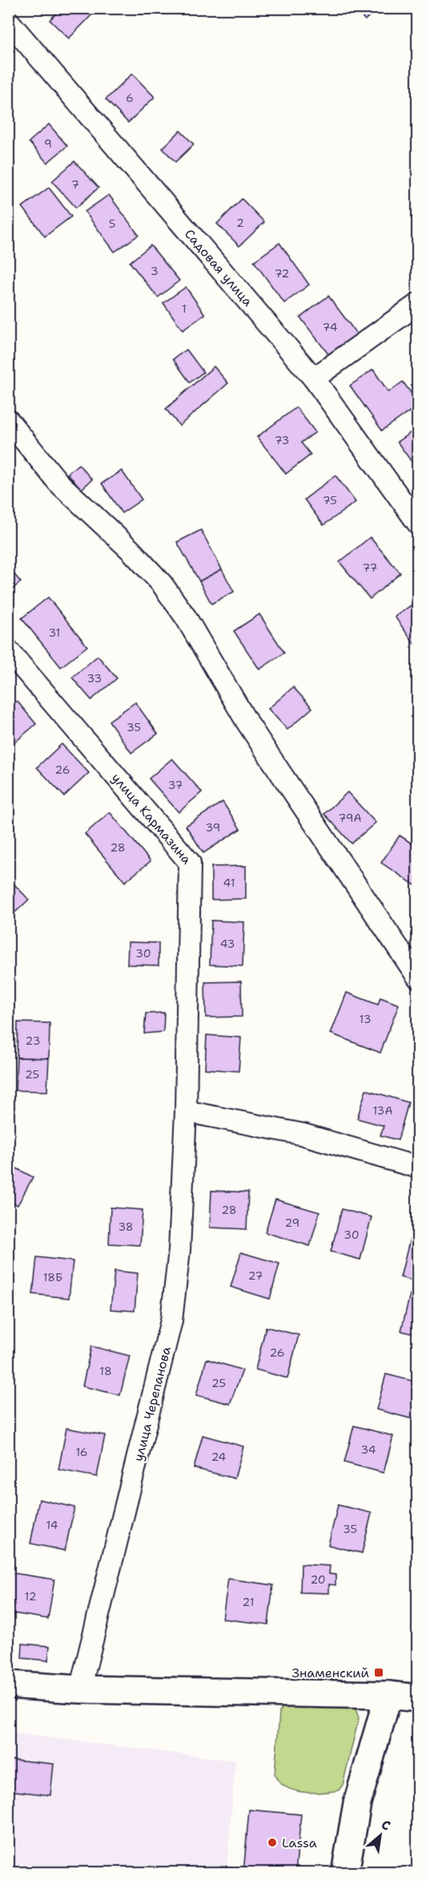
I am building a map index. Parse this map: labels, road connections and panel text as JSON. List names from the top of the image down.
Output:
{
  "streets": {
    "street": ["Садовая улица", "улица Кармазина", "улица Черепанова"]
  },
  "crossings": [
    ["улица Кармазина", "улица Черепанова"]
  ],
  "places": {
    "transit": ["Знаменский"],
    "other": ["Lassa"]
  },
  "house_numbers": [
    "6",
    "9",
    "7",
    "2",
    "5",
    "3",
    "72",
    "1",
    "74",
    "73",
    "75",
    "77",
    "31",
    "33",
    "35",
    "26",
    "37",
    "79А",
    "39",
    "28",
    "41",
    "43",
    "30",
    "13",
    "23",
    "25",
    "13А",
    "28",
    "29",
    "38",
    "30",
    "27",
    "18Б",
    "26",
    "18",
    "25",
    "34",
    "16",
    "24",
    "14",
    "35",
    "20",
    "12",
    "21"
  ],
  "north": "top right"
}
